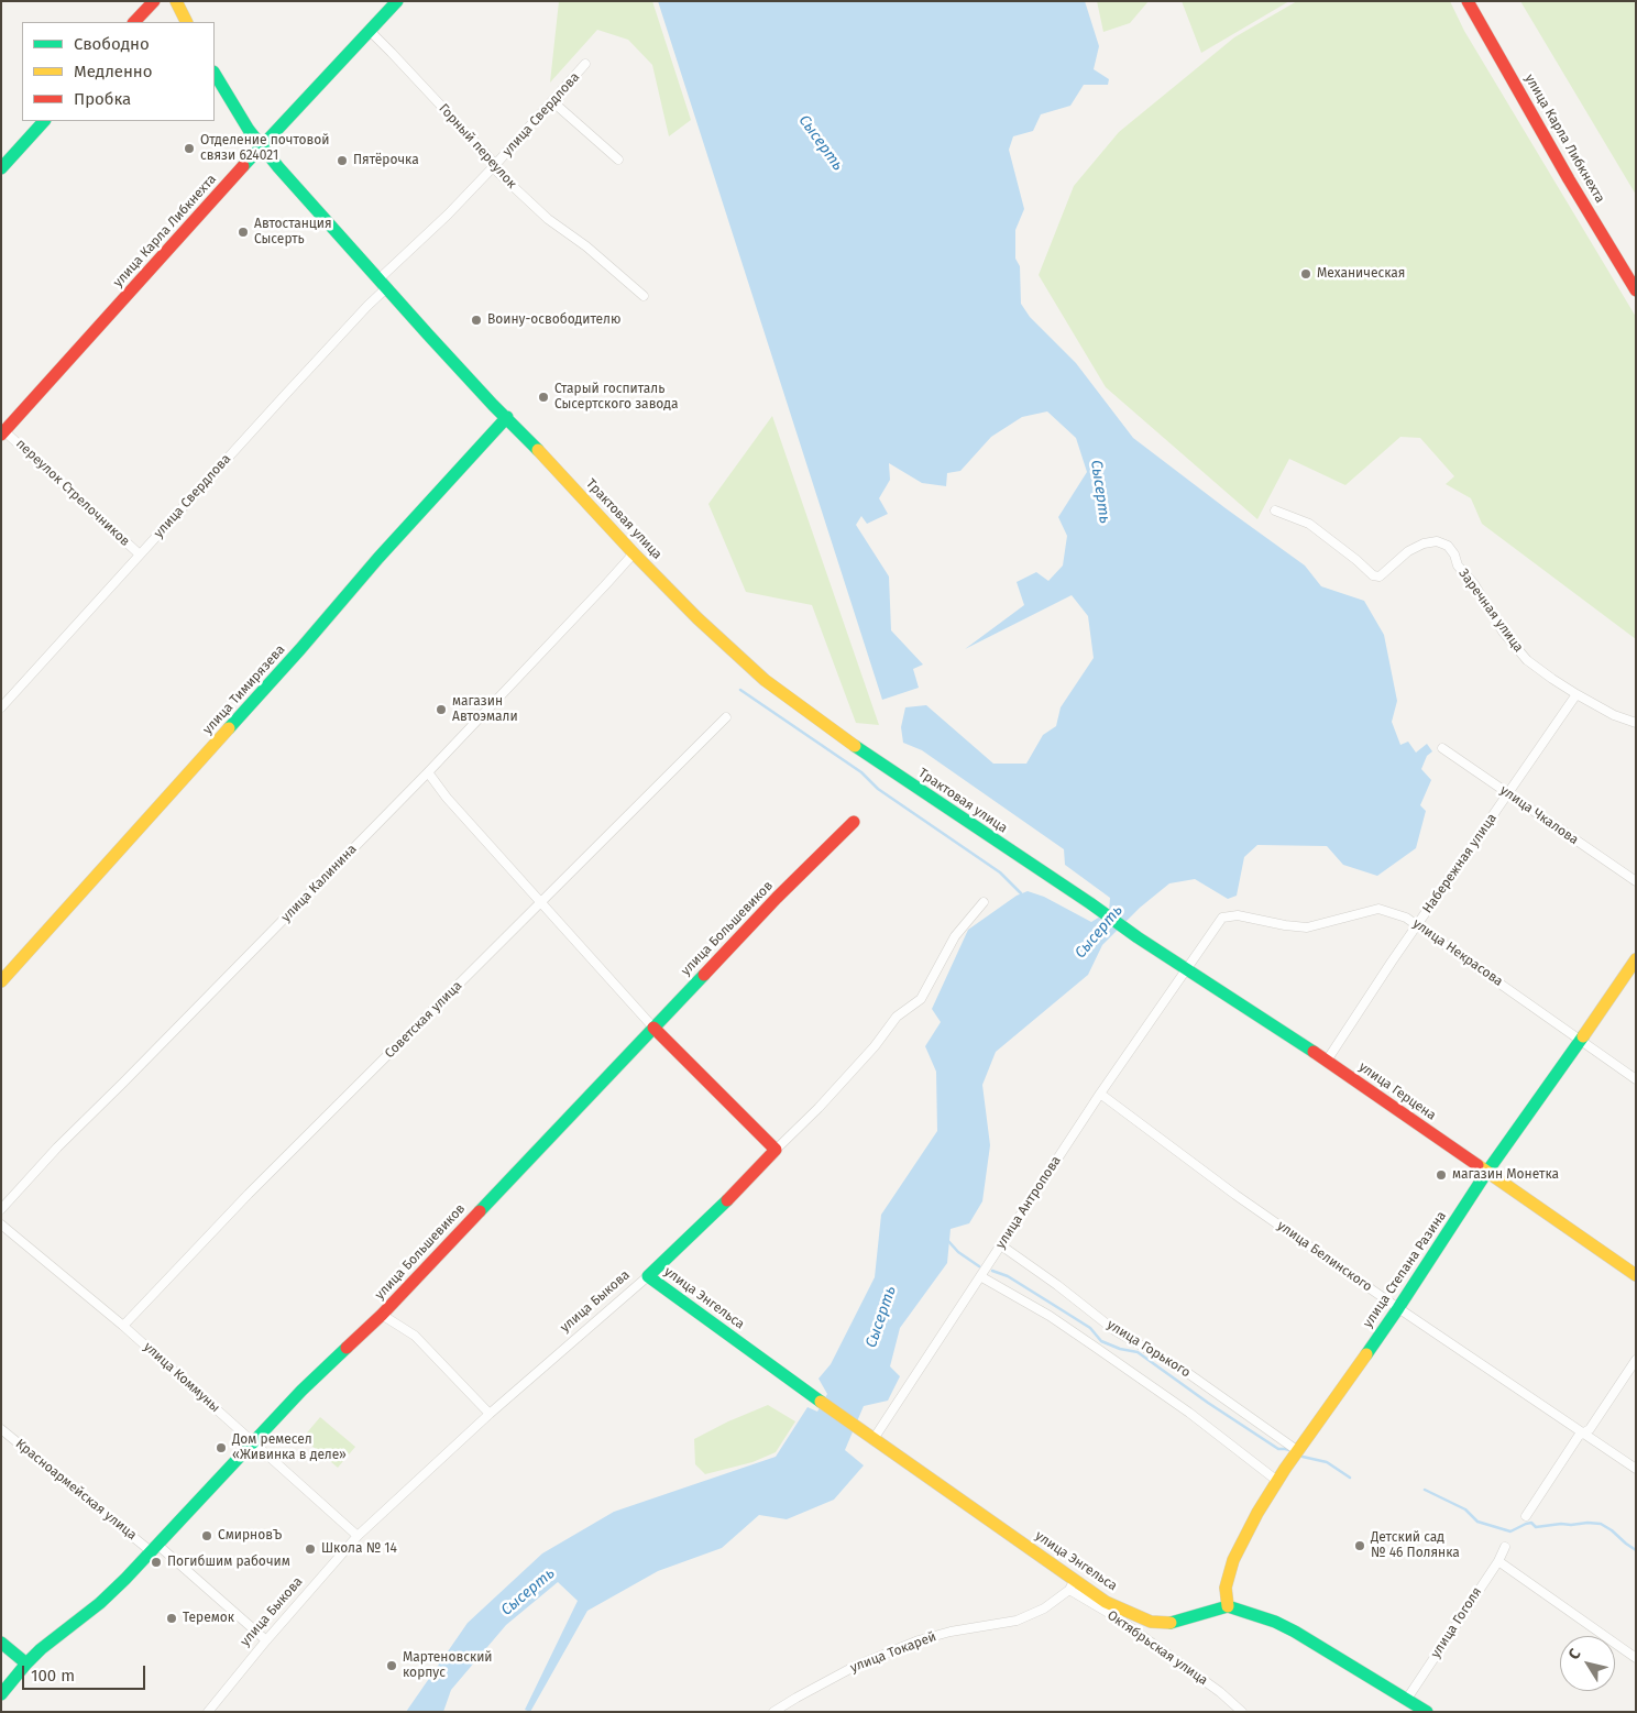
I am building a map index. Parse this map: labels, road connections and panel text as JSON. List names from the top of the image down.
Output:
{
  "streets": {
    "street": [
      "улица Свердлова",
      "улица Карла Либкнехта",
      "Горный переулок",
      "переулок Стрелочников",
      "Трактовая улица",
      "Заречная улица",
      "улица Тимирязева",
      "улица Чкалова",
      "Набережная улица",
      "улица Калинина",
      "улица Большевиков",
      "улица Некрасова",
      "Советская улица",
      "улица Герцена",
      "улица Антропова",
      "улица Белинского",
      "улица Степана Разина",
      "улица Энгельса",
      "улица Быкова",
      "улица Горького",
      "улица Коммуны",
      "Красноармейская улица",
      "улица Гоголя",
      "Октябрьская улица",
      "улица Токарей"
    ]
  },
  "crossings": [
    ["улица Свердлова", "Горный переулок"],
    ["улица Свердлова", "переулок Стрелочников"],
    ["улица Свердлова", "Трактовая улица"],
    ["улица Карла Либкнехта", "Горный переулок"],
    ["улица Карла Либкнехта", "переулок Стрелочников"],
    ["улица Карла Либкнехта", "Трактовая улица"],
    ["Трактовая улица", "улица Тимирязева"],
    ["Трактовая улица", "улица Калинина"],
    ["Трактовая улица", "улица Герцена"],
    ["Заречная улица", "Набережная улица"],
    ["улица Чкалова", "Набережная улица"],
    ["Набережная улица", "улица Некрасова"],
    ["Набережная улица", "улица Герцена"],
    ["улица Большевиков", "улица Коммуны"],
    ["улица Большевиков", "Красноармейская улица"],
    ["улица Некрасова", "улица Антропова"],
    ["улица Некрасова", "улица Степана Разина"],
    ["Советская улица", "улица Коммуны"],
    ["улица Герцена", "улица Антропова"],
    ["улица Герцена", "улица Степана Разина"],
    ["улица Антропова", "улица Белинского"],
    ["улица Антропова", "улица Энгельса"],
    ["улица Антропова", "улица Горького"],
    ["улица Белинского", "улица Степана Разина"],
    ["улица Степана Разина", "улица Энгельса"],
    ["улица Степана Разина", "улица Горького"],
    ["улица Энгельса", "улица Быкова"],
    ["улица Энгельса", "Октябрьская улица"],
    ["улица Энгельса", "улица Токарей"],
    ["улица Быкова", "улица Коммуны"],
    ["улица Быкова", "Красноармейская улица"],
    ["Октябрьская улица", "улица Токарей"]
  ],
  "water": ["Сысерть"],
  "places": [
    "Отделение почтовой связи 624021",
    "Пятёрочка",
    "Автостанция Сысерть",
    "Механическая",
    "Воину-освободителю",
    "Старый госпиталь Сысертского завода",
    "магазин Автоэмали",
    "магазин Монетка",
    "Дом ремесел «Живинка в деле»",
    "СмирновЪ",
    "Детский сад № 46 Полянка",
    "Школа № 14",
    "Погибшим рабочим",
    "Теремок",
    "Мартеновский корпус"
  ],
  "legend": ["Свободно", "Медленно", "Пробка"],
  "scale_bar": "100 m",
  "north": "top left"
}
